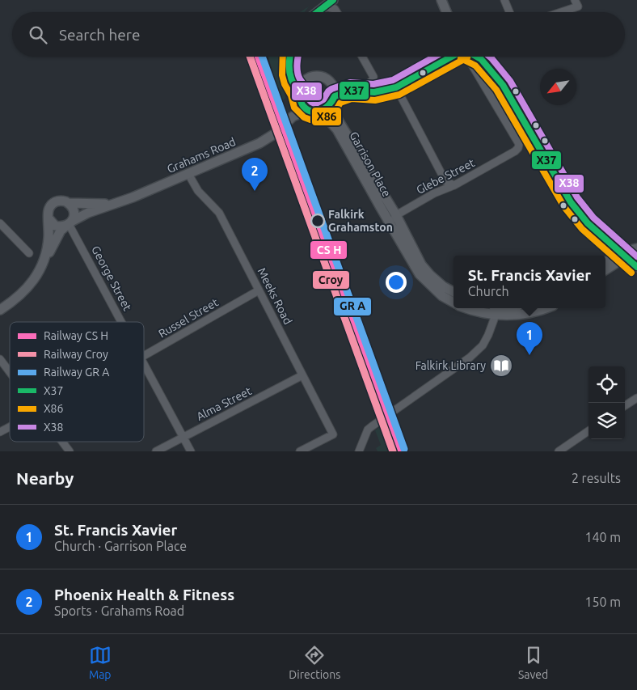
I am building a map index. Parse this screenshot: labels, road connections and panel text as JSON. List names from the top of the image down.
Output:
{
  "streets": {
    "main road": ["Grahams Road", "Garrison Place"],
    "street": [
      "Glebe Street",
      "George Street",
      "Meeks Road",
      "Russel Street",
      "Alma Street"
    ]
  },
  "crossings": [
    ["Grahams Road", "Garrison Place"],
    ["Grahams Road", "George Street"],
    ["Grahams Road", "Meeks Road"],
    ["Garrison Place", "Glebe Street"],
    ["George Street", "Alma Street"],
    ["Meeks Road", "Russel Street"],
    ["Meeks Road", "Alma Street"]
  ],
  "places": {
    "other": ["Falkirk Grahamston"],
    "library": ["Falkirk Library"]
  },
  "lines": [
    "transit line X37",
    "rail line Croy",
    "transit line X86",
    "transit line X38"
  ],
  "legend": [
    "Railway CS H",
    "Railway Croy",
    "Railway GR A",
    "X37",
    "X86",
    "X38"
  ],
  "north": "bottom left",
  "page": {
    "search": "Search here",
    "pins": ["2", "1"],
    "popup": ["St. Francis Xavier", "Church"],
    "heading": ["Nearby", "2 results"],
    "list": [
      {
        "mark": "1",
        "name": "St. Francis Xavier",
        "note": "Church · Garrison Place",
        "value": "140 m"
      },
      {
        "mark": "2",
        "name": "Phoenix Health & Fitness",
        "note": "Sports · Grahams Road",
        "value": "150 m"
      }
    ],
    "nav": ["Map", "Directions", "Saved"]
  }
}
